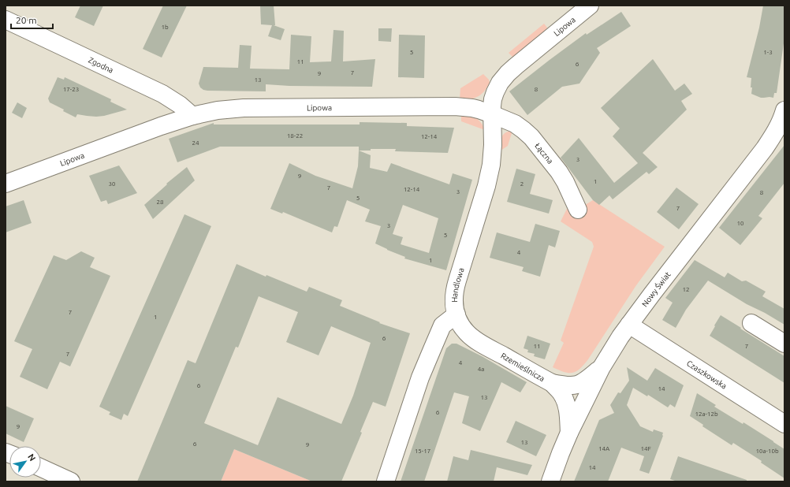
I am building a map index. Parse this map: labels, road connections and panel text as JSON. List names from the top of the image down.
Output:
{
  "streets": {
    "street": [
      "Lipowa",
      "Zgodna",
      "Łączna",
      "Handlowa",
      "Nowy Świat",
      "Rzemieślnicza",
      "Czaszkowska"
    ]
  },
  "crossings": [
    ["Lipowa", "Zgodna"],
    ["Lipowa", "Łączna"],
    ["Lipowa", "Handlowa"],
    ["Łączna", "Handlowa"],
    ["Handlowa", "Rzemieślnicza"],
    ["Nowy Świat", "Rzemieślnicza"],
    ["Nowy Świat", "Czaszkowska"]
  ],
  "house_numbers": [
    "1b",
    "5",
    "1-3",
    "11",
    "6",
    "7",
    "9",
    "13",
    "17-23",
    "8",
    "18-22",
    "12-14",
    "24",
    "3",
    "9",
    "1",
    "30",
    "2",
    "7",
    "12-14",
    "3",
    "8",
    "5",
    "28",
    "7",
    "10",
    "3",
    "5",
    "4",
    "1",
    "12",
    "7",
    "1",
    "6",
    "11",
    "7",
    "7",
    "4",
    "4a",
    "6",
    "14",
    "13",
    "6",
    "12a-12b",
    "9",
    "13",
    "6",
    "9",
    "14A",
    "14F",
    "15-17",
    "10a-10b",
    "14"
  ],
  "scale_bar": "20 m",
  "north": "top right"
}
